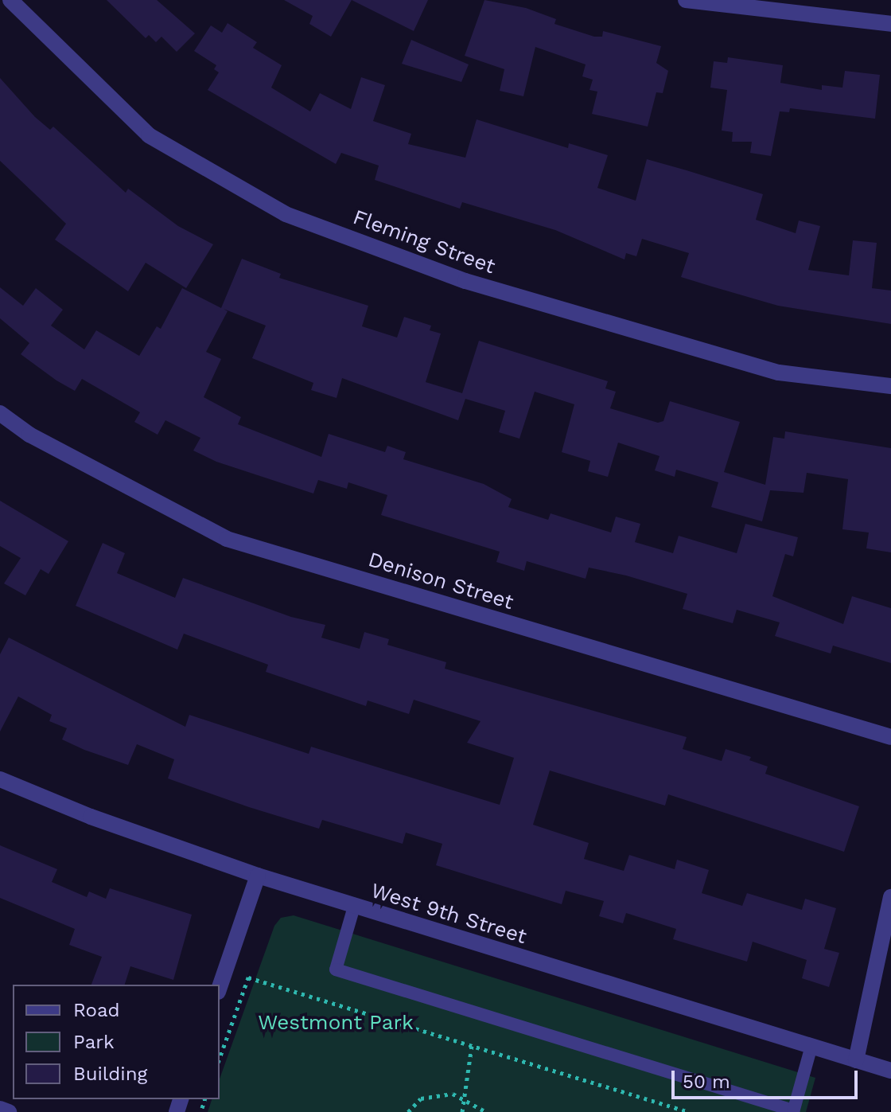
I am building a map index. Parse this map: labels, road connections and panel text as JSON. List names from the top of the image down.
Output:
{
  "streets": {
    "street": ["Fleming Street", "Denison Street", "West 9th Street"]
  },
  "parks": ["Westmont Park"],
  "legend": ["Road", "Park", "Building"],
  "scale_bar": "50 m"
}
